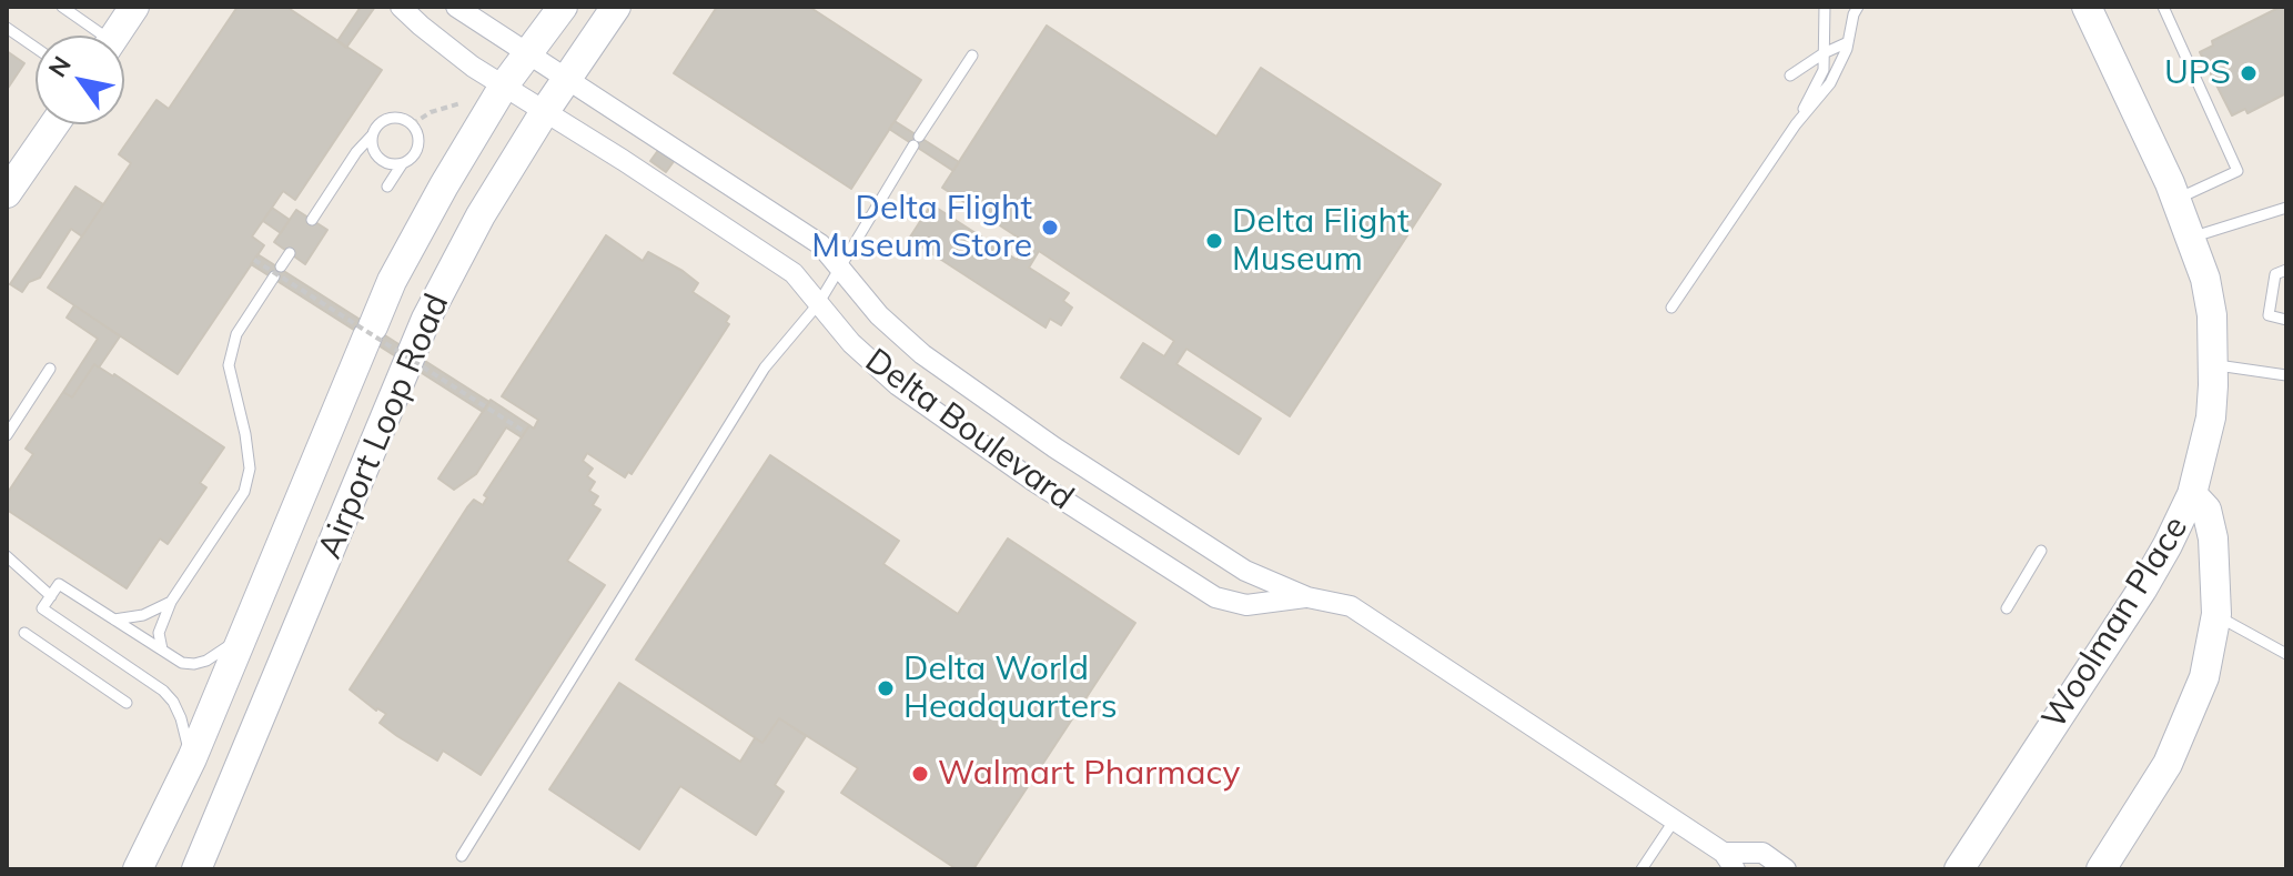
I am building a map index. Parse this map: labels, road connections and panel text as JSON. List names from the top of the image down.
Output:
{
  "streets": {
    "main road": ["Airport Loop Road", "Woolman Place"],
    "street": ["Delta Boulevard"]
  },
  "crossings": [
    ["Airport Loop Road", "Delta Boulevard"]
  ],
  "places": [
    "UPS",
    "Delta Flight Museum Store",
    "Delta Flight Museum",
    "Delta World Headquarters",
    "Walmart Pharmacy"
  ],
  "north": "top left"
}
